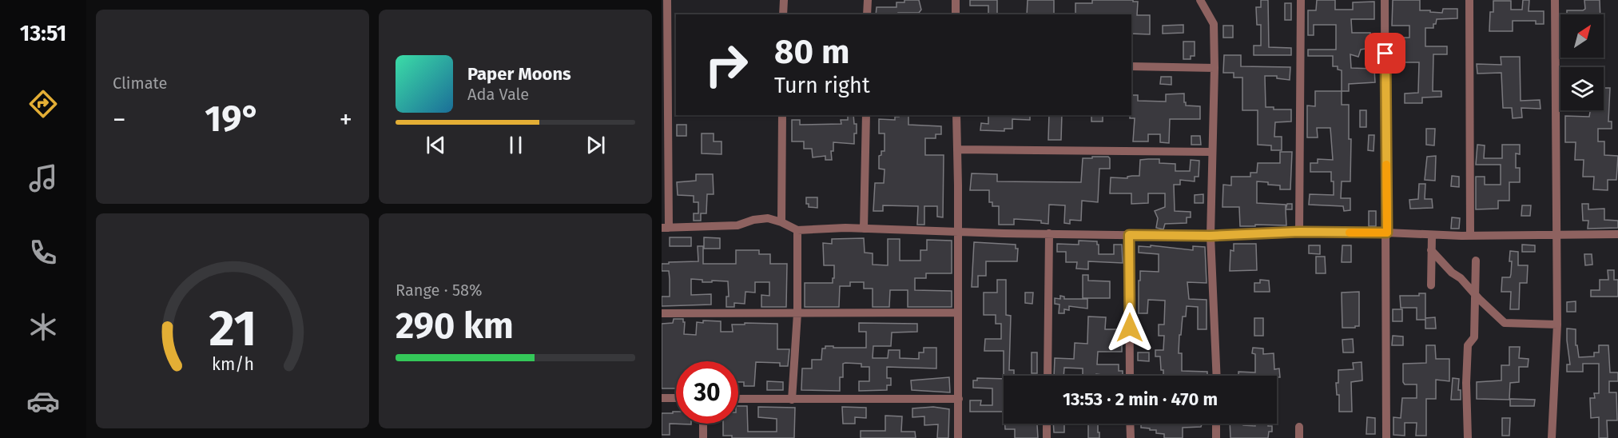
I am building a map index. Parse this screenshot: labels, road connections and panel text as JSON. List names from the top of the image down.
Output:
{
  "north": "top right",
  "page": {
    "tabs": "13:51",
    "tile": [
      "Climate",
      ["Range · 58%", "290 km"]
    ],
    "turn": ["80 m", "Turn right"],
    "song": ["Paper Moons", "Ada Vale"],
    "heat": ["−", "19°", "+"],
    "limit": "30",
    "trip": "13:53 · 2 min · 470 m",
    "gauge": ["21", "km/h"]
  }
}
